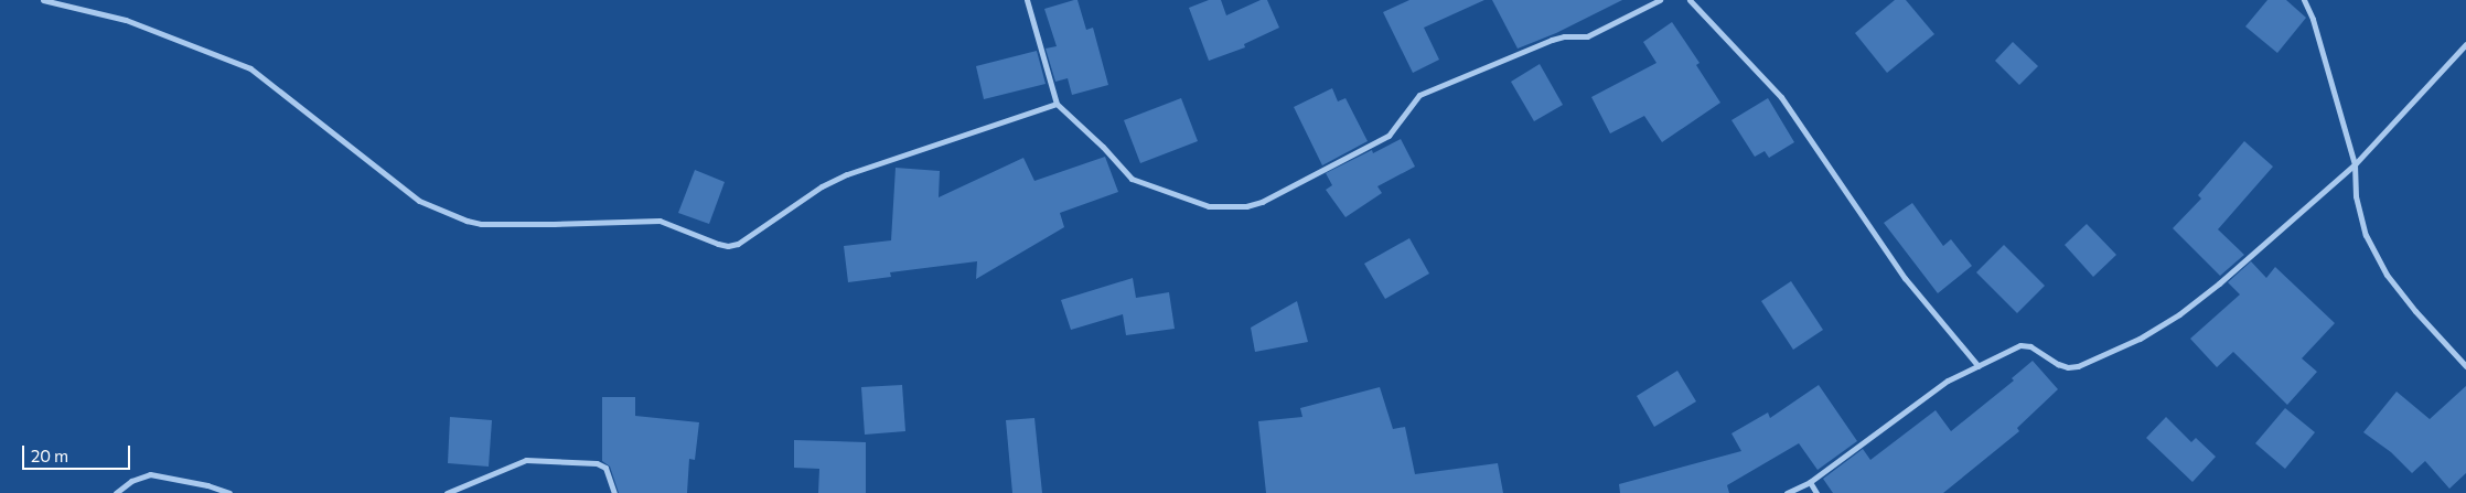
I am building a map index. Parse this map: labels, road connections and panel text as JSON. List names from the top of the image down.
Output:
{
  "scale_bar": "20 m"
}
